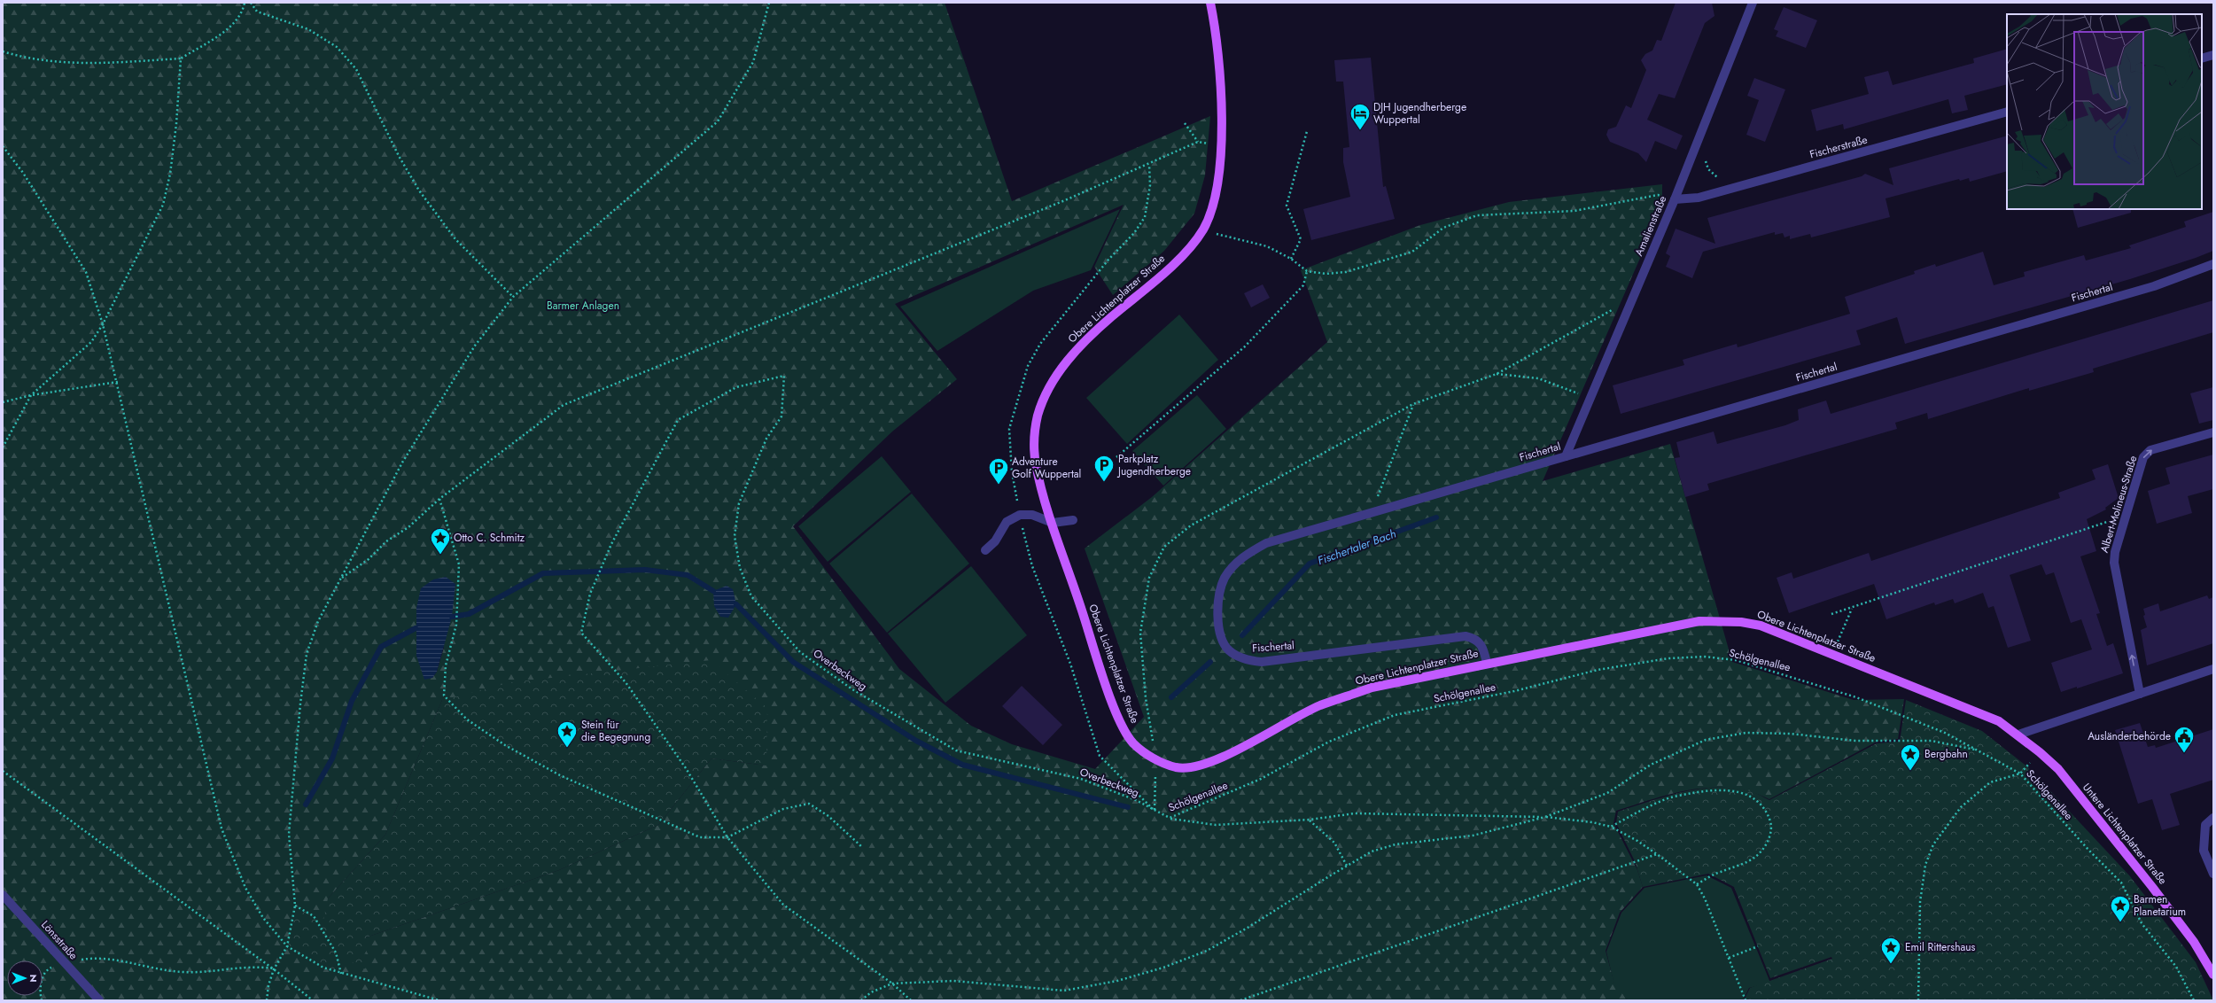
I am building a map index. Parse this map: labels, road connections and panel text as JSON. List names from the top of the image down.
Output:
{
  "streets": {
    "main road": ["Obere Lichtenplatzer Straße", "Untere Lichtenplatzer Straße"],
    "street": [
      "Fischerstraße",
      "Amalienstraße",
      "Fischertal",
      "Albert-Molineus-Straße",
      "Lönsstraße"
    ],
    "path": ["Schölgenallee", "Overbeckweg"]
  },
  "crossings": [
    ["Fischerstraße", "Amalienstraße"],
    ["Amalienstraße", "Fischertal"],
    ["Fischertal", "Obere Lichtenplatzer Straße"],
    ["Obere Lichtenplatzer Straße", "Untere Lichtenplatzer Straße"],
    ["Schölgenallee", "Overbeckweg"]
  ],
  "one_way": ["Albert-Molineus-Straße"],
  "water": ["Fischertaler Bach"],
  "parks": ["Barmer Anlagen"],
  "places": {
    "hotel": ["DJH Jugendherberge Wuppertal"],
    "parking": ["Parkplatz Jugendherberge", "Adventure Golf Wuppertal"],
    "place": [
      "Otto C. Schmitz",
      "Stein für die Begegnung",
      "Bergbahn",
      "Barmen Planetarium",
      "Emil Rittershaus"
    ],
    "public building": ["Ausländerbehörde"]
  },
  "north": "right"
}
